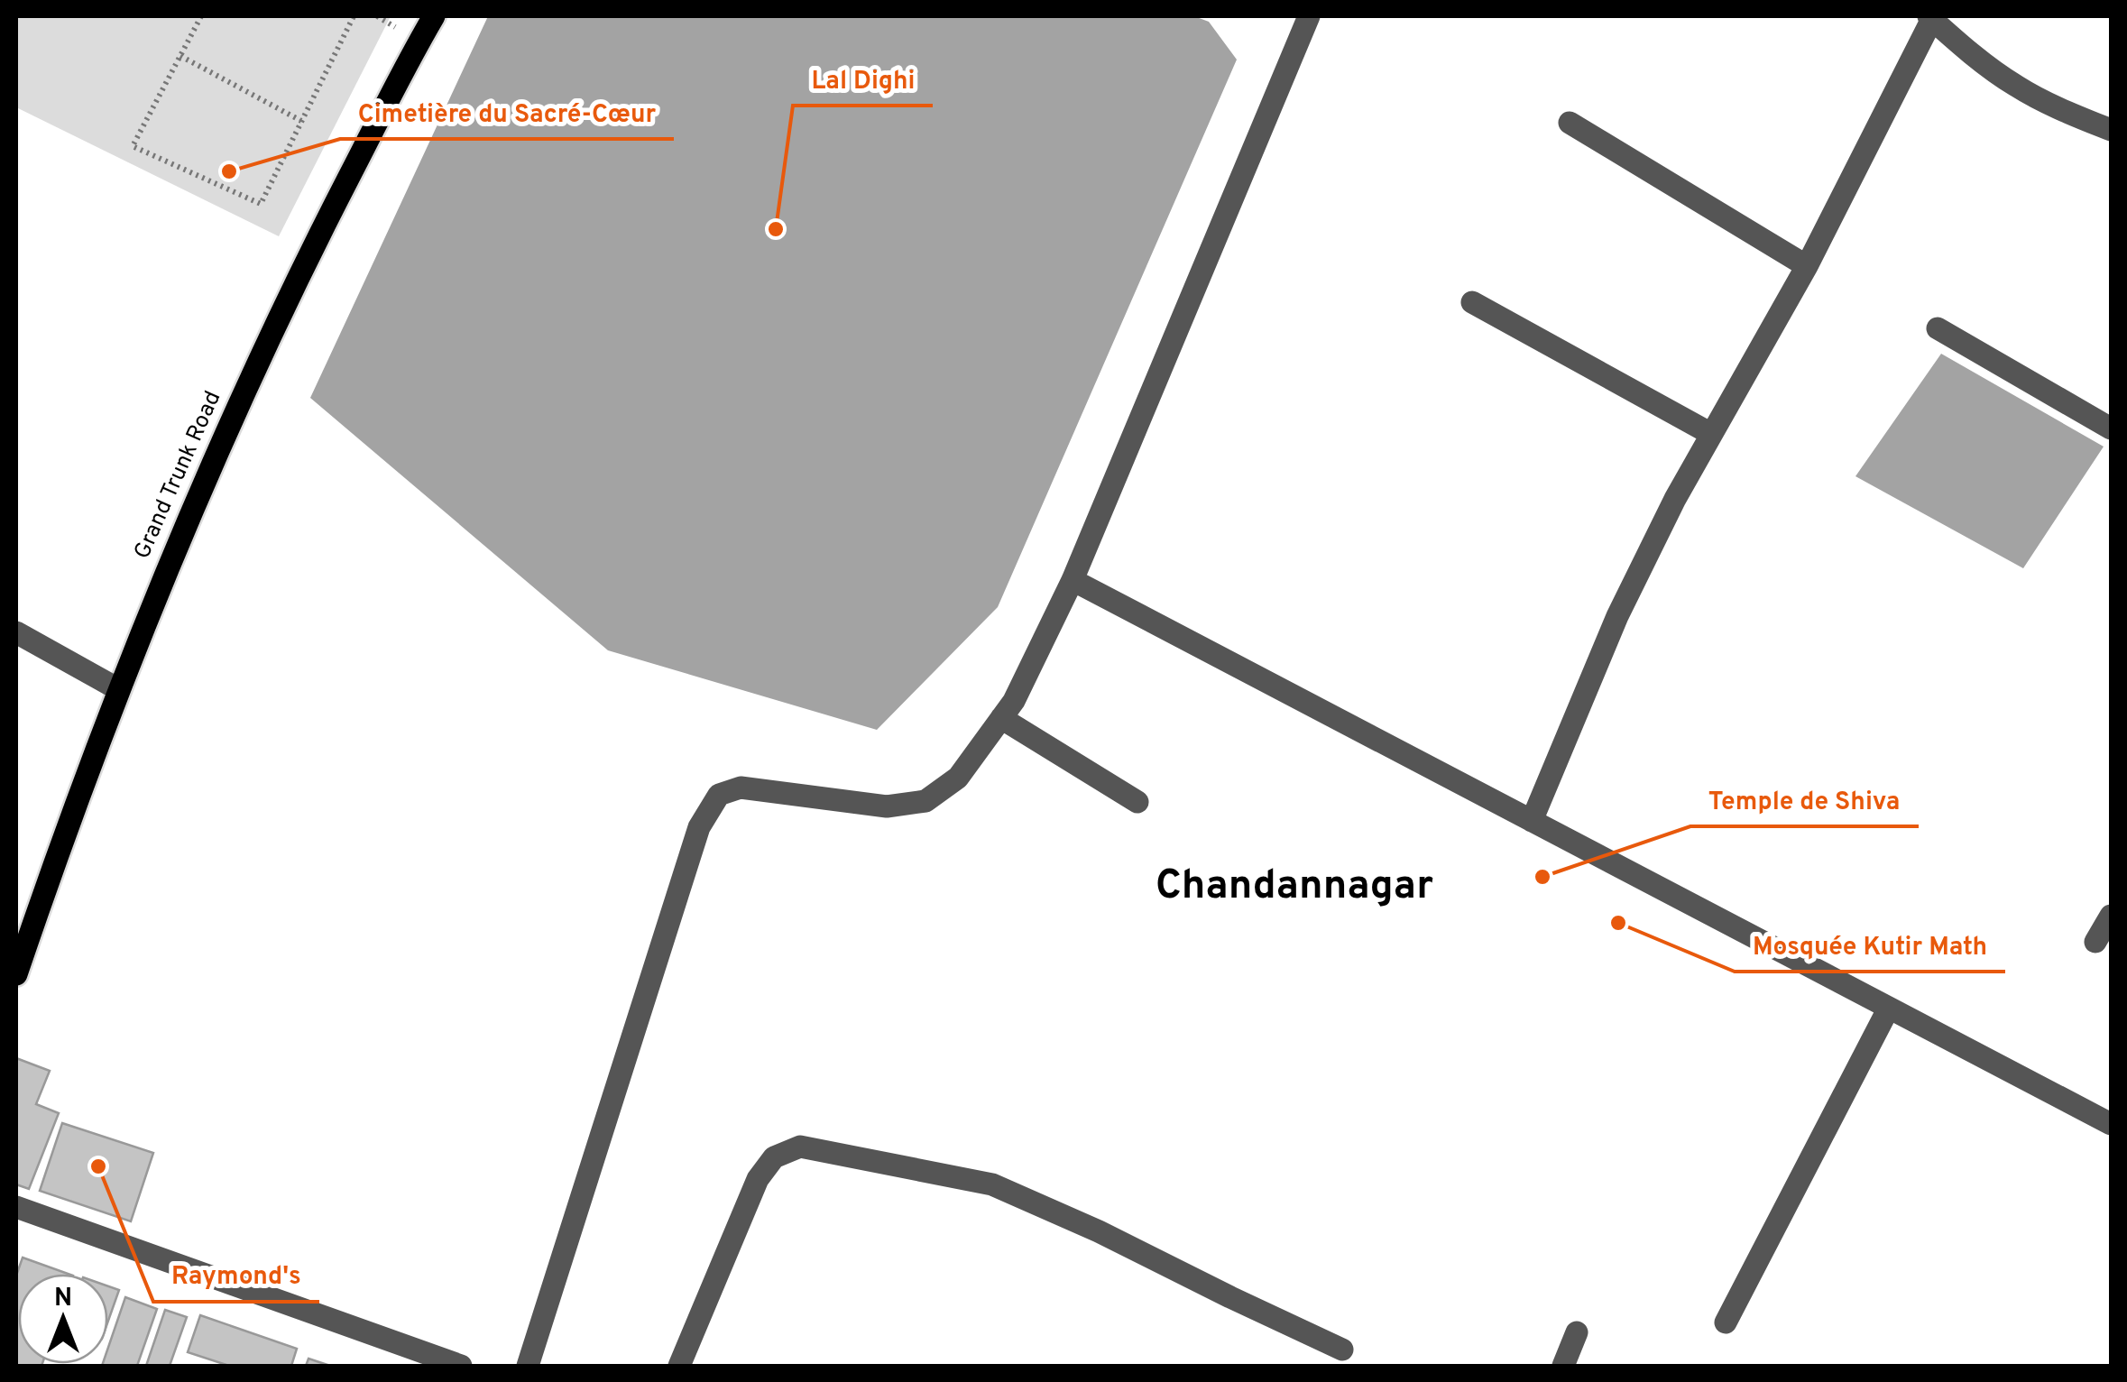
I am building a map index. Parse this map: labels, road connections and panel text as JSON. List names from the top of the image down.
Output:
{
  "streets": {
    "main road": ["Grand Trunk Road"]
  },
  "districts": ["Chandannagar"],
  "places": [
    "Cimetière du Sacré-Cœur",
    "Lal Dighi",
    "Temple de Shiva",
    "Mosquée Kutir Math",
    "Raymond's"
  ],
  "north": "top"
}
